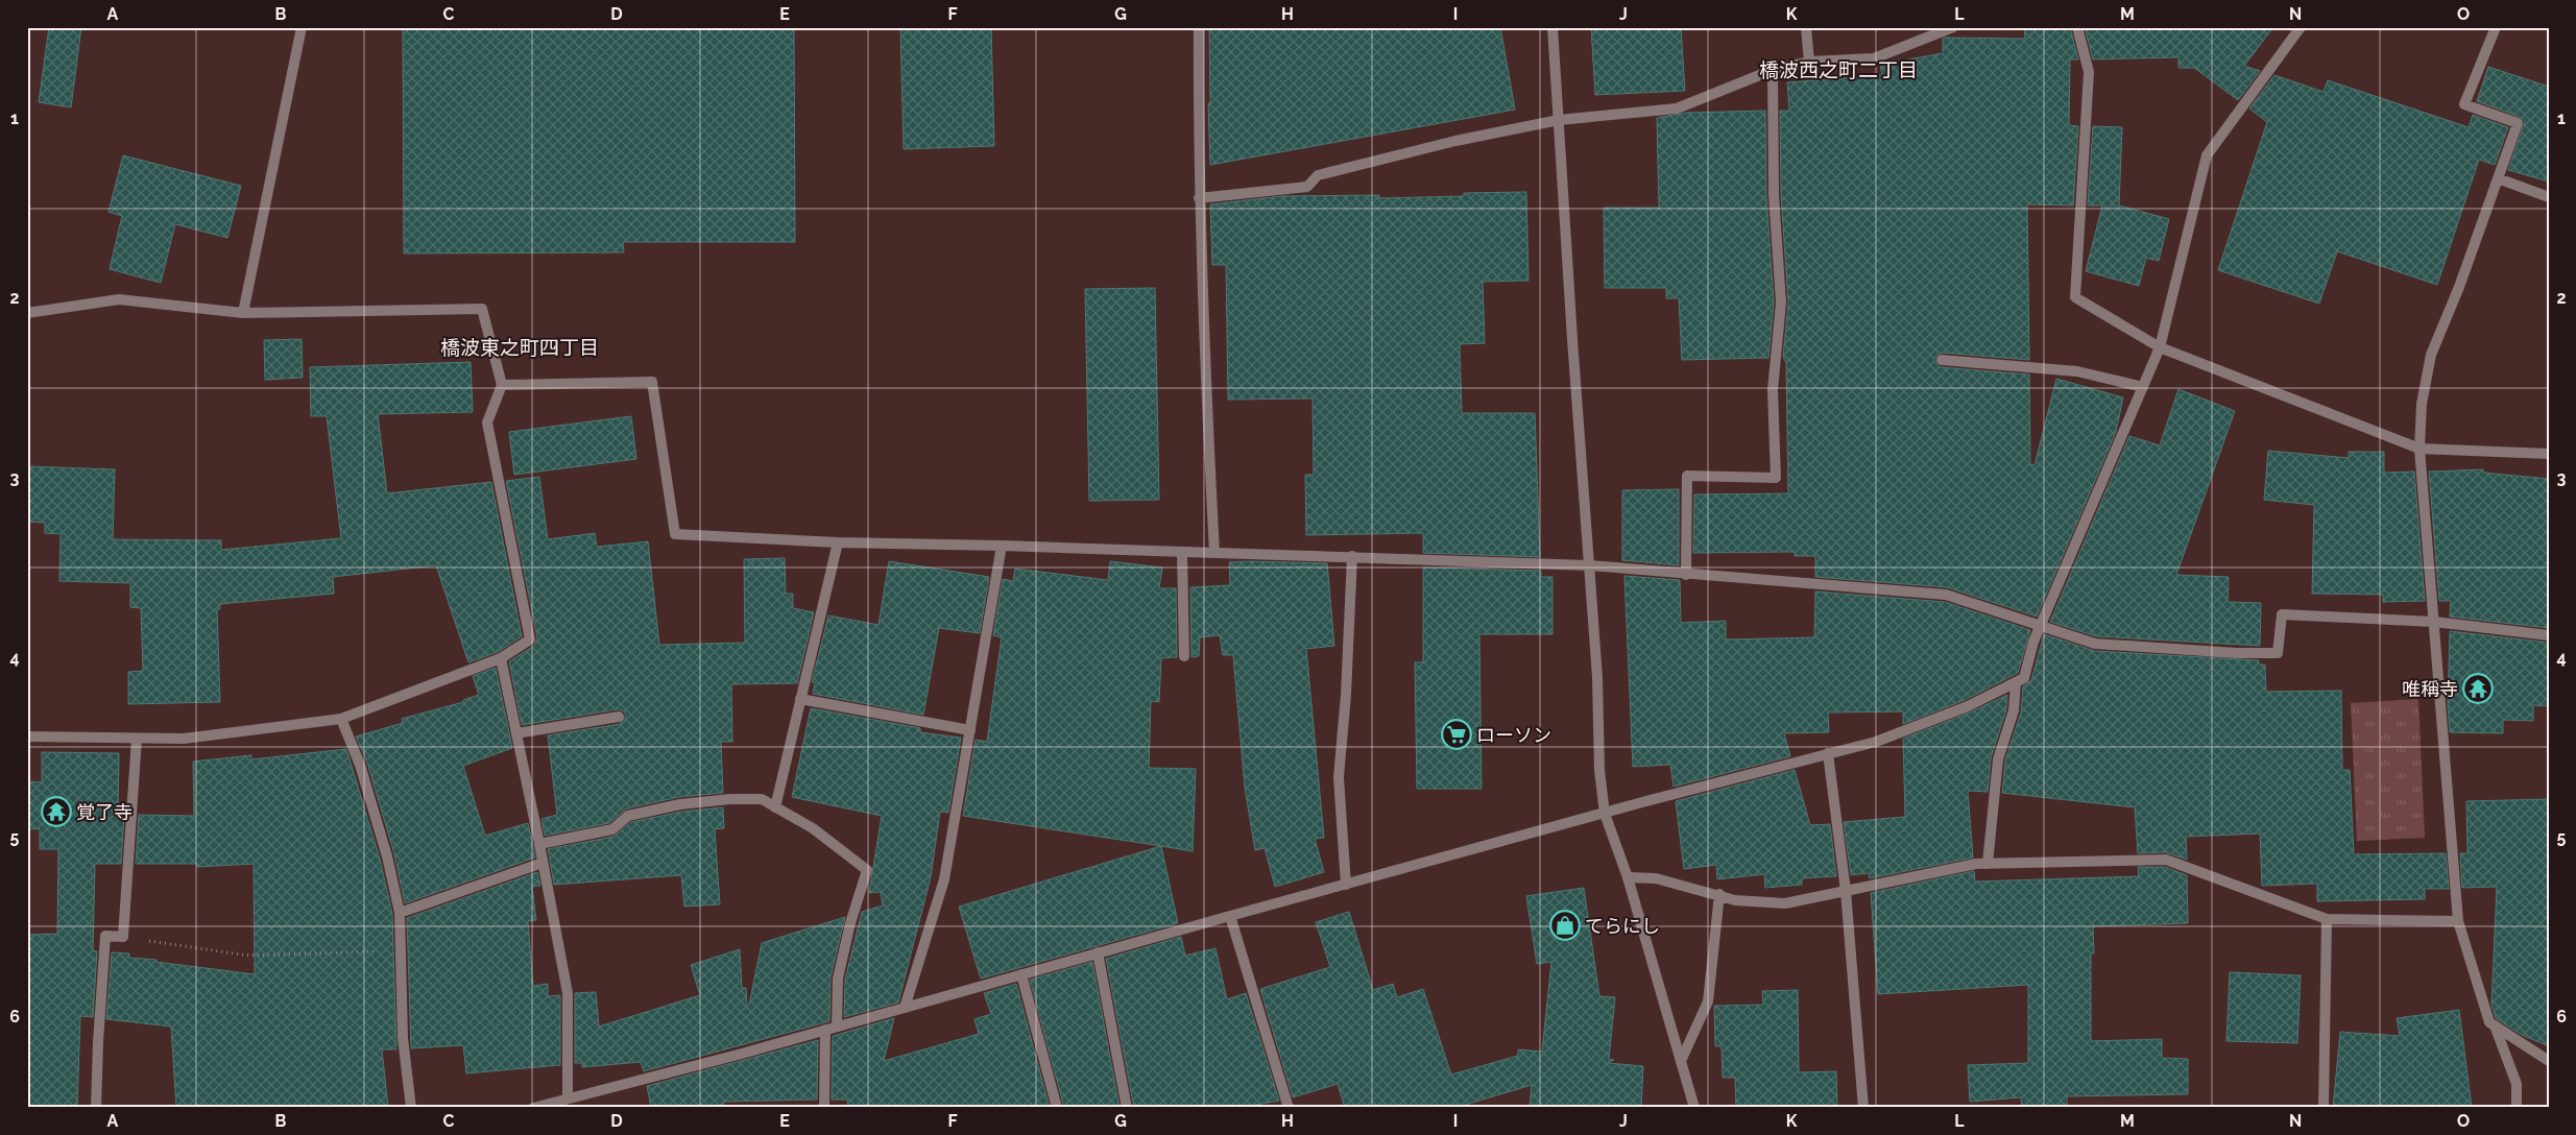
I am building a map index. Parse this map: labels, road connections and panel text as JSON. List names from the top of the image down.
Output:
{
  "districts": ["橋波西之町二丁目", "橋波東之町四丁目"],
  "places": {
    "temple": ["唯稱寺", "覚了寺"],
    "supermarket": ["ローソン"],
    "shop": ["てらにし"]
  },
  "grid": {
    "columns": [
      "A",
      "B",
      "C",
      "D",
      "E",
      "F",
      "G",
      "H",
      "I",
      "J",
      "K",
      "L",
      "M",
      "N",
      "O"
    ],
    "rows": [
      "1",
      "2",
      "3",
      "4",
      "5",
      "6"
    ]
  }
}
